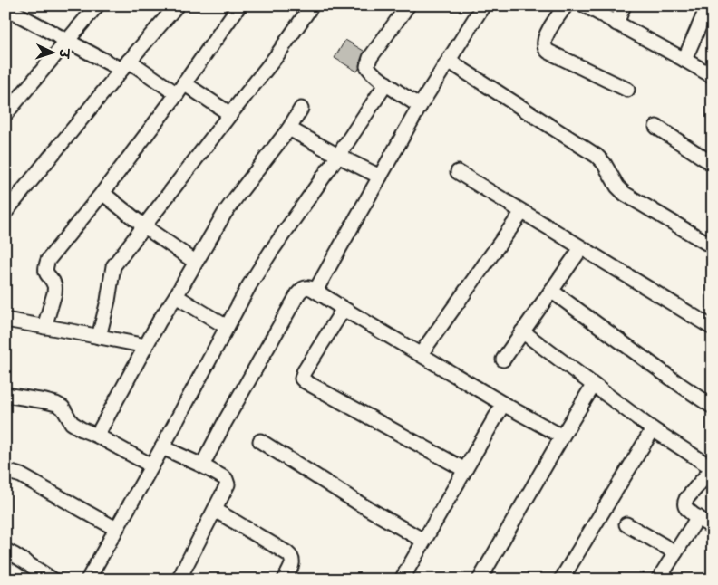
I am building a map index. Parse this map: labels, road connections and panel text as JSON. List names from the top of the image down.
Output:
{
  "north": "right"
}
